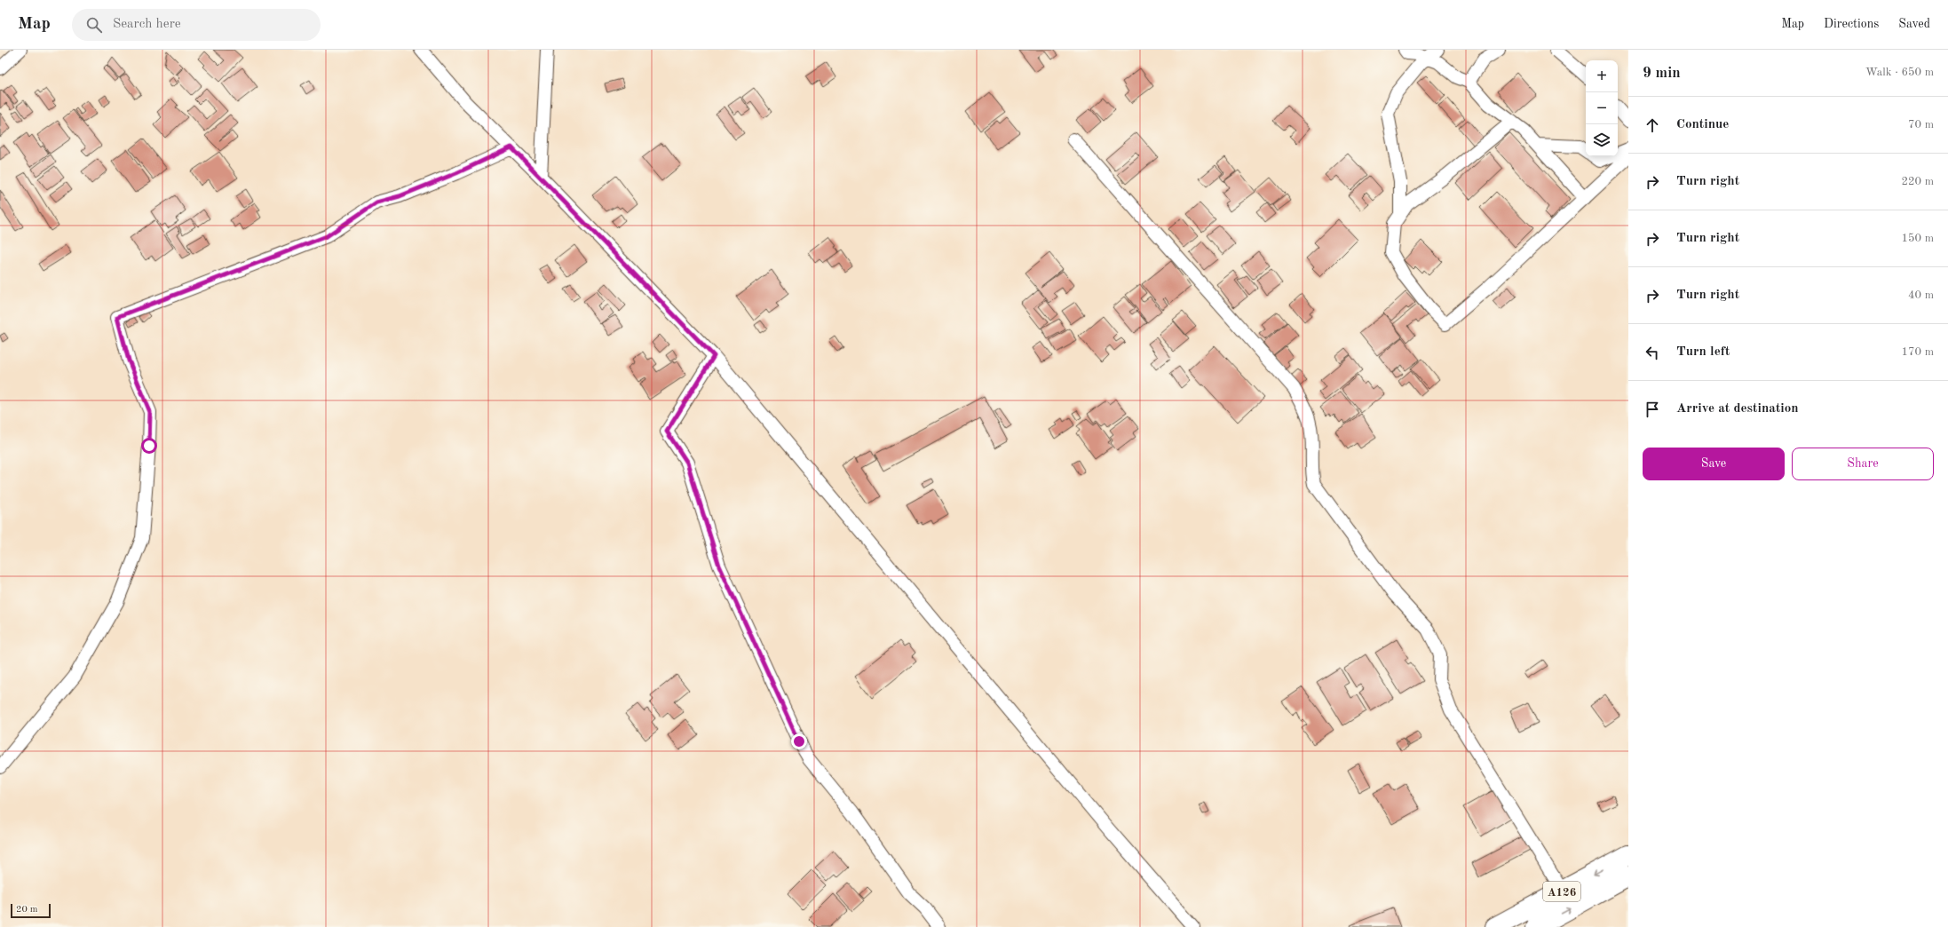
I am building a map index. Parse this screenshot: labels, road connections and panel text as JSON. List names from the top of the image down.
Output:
{
  "streets": {
    "highway": ["A126"]
  },
  "scale_bar": "20 m",
  "page": {
    "header": "Map",
    "search": "Search here",
    "nav": ["Map", "Directions", "Saved"],
    "heading": ["9 min", "Walk · 650 m"],
    "map_buttons": ["+", "−"],
    "list": [
      ["Continue", "70 m"],
      ["Turn right", "220 m"],
      ["Turn right", "150 m"],
      ["Turn right", "40 m"],
      ["Turn left", "170 m"],
      "Arrive at destination"
    ],
    "buttons": ["Save", "Share"],
    "scale": "20 m"
  }
}
